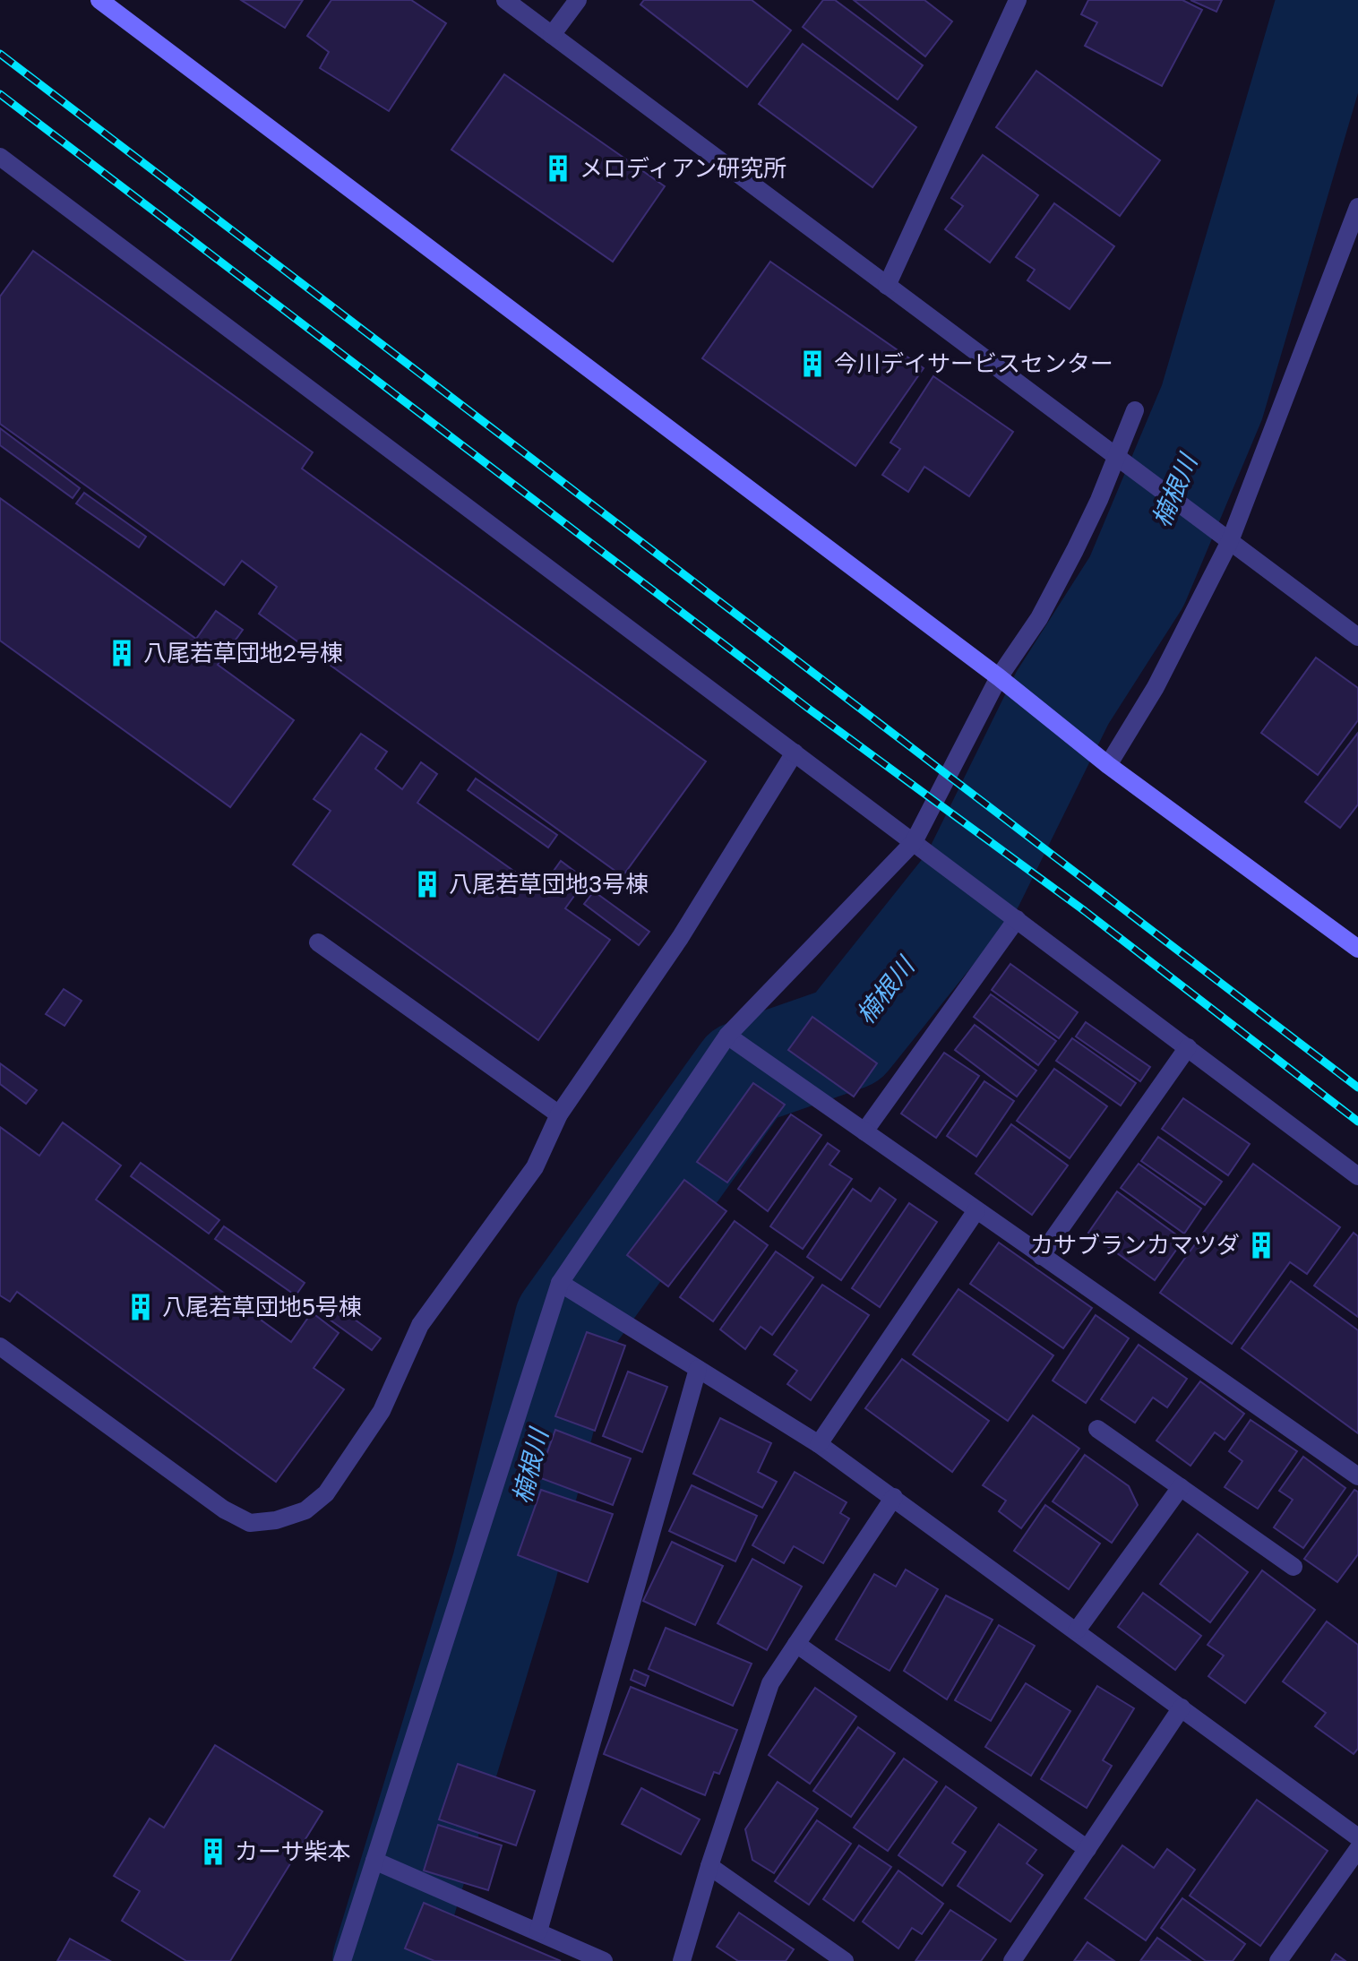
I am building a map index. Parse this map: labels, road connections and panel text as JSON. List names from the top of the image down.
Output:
{
  "water": ["楠根川"],
  "places": {
    "building": [
      "メロディアン研究所",
      "今川デイサービスセンター",
      "八尾若草団地2号棟",
      "八尾若草団地3号棟",
      "カサブランカマツダ",
      "八尾若草団地5号棟",
      "カーサ柴本"
    ]
  }
}
